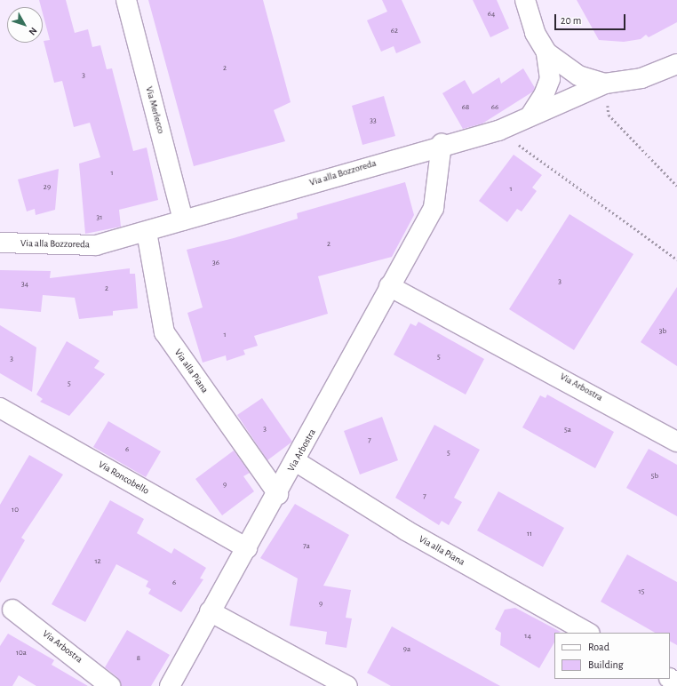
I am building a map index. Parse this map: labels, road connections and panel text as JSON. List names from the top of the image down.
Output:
{
  "streets": {
    "street": [
      "Via Merlecco",
      "Via alla Bozzoreda",
      "Via alla Piana",
      "Via Arbostra",
      "Via Roncobello"
    ]
  },
  "crossings": [
    ["Via Merlecco", "Via alla Bozzoreda"],
    ["Via alla Bozzoreda", "Via alla Piana"],
    ["Via alla Bozzoreda", "Via Arbostra"],
    ["Via alla Piana", "Via Arbostra"],
    ["Via Arbostra", "Via Roncobello"]
  ],
  "house_numbers": [
    "64",
    "62",
    "2",
    "3",
    "68",
    "66",
    "33",
    "1",
    "29",
    "1",
    "31",
    "2",
    "36",
    "3",
    "34",
    "2",
    "3b",
    "1",
    "5",
    "3",
    "5",
    "3",
    "5a",
    "7",
    "6",
    "5",
    "5b",
    "9",
    "7",
    "10",
    "11",
    "7a",
    "12",
    "6",
    "15",
    "9",
    "14",
    "9a",
    "10a",
    "8"
  ],
  "legend": ["Road", "Building"],
  "scale_bar": "20 m",
  "north": "bottom right"
}
